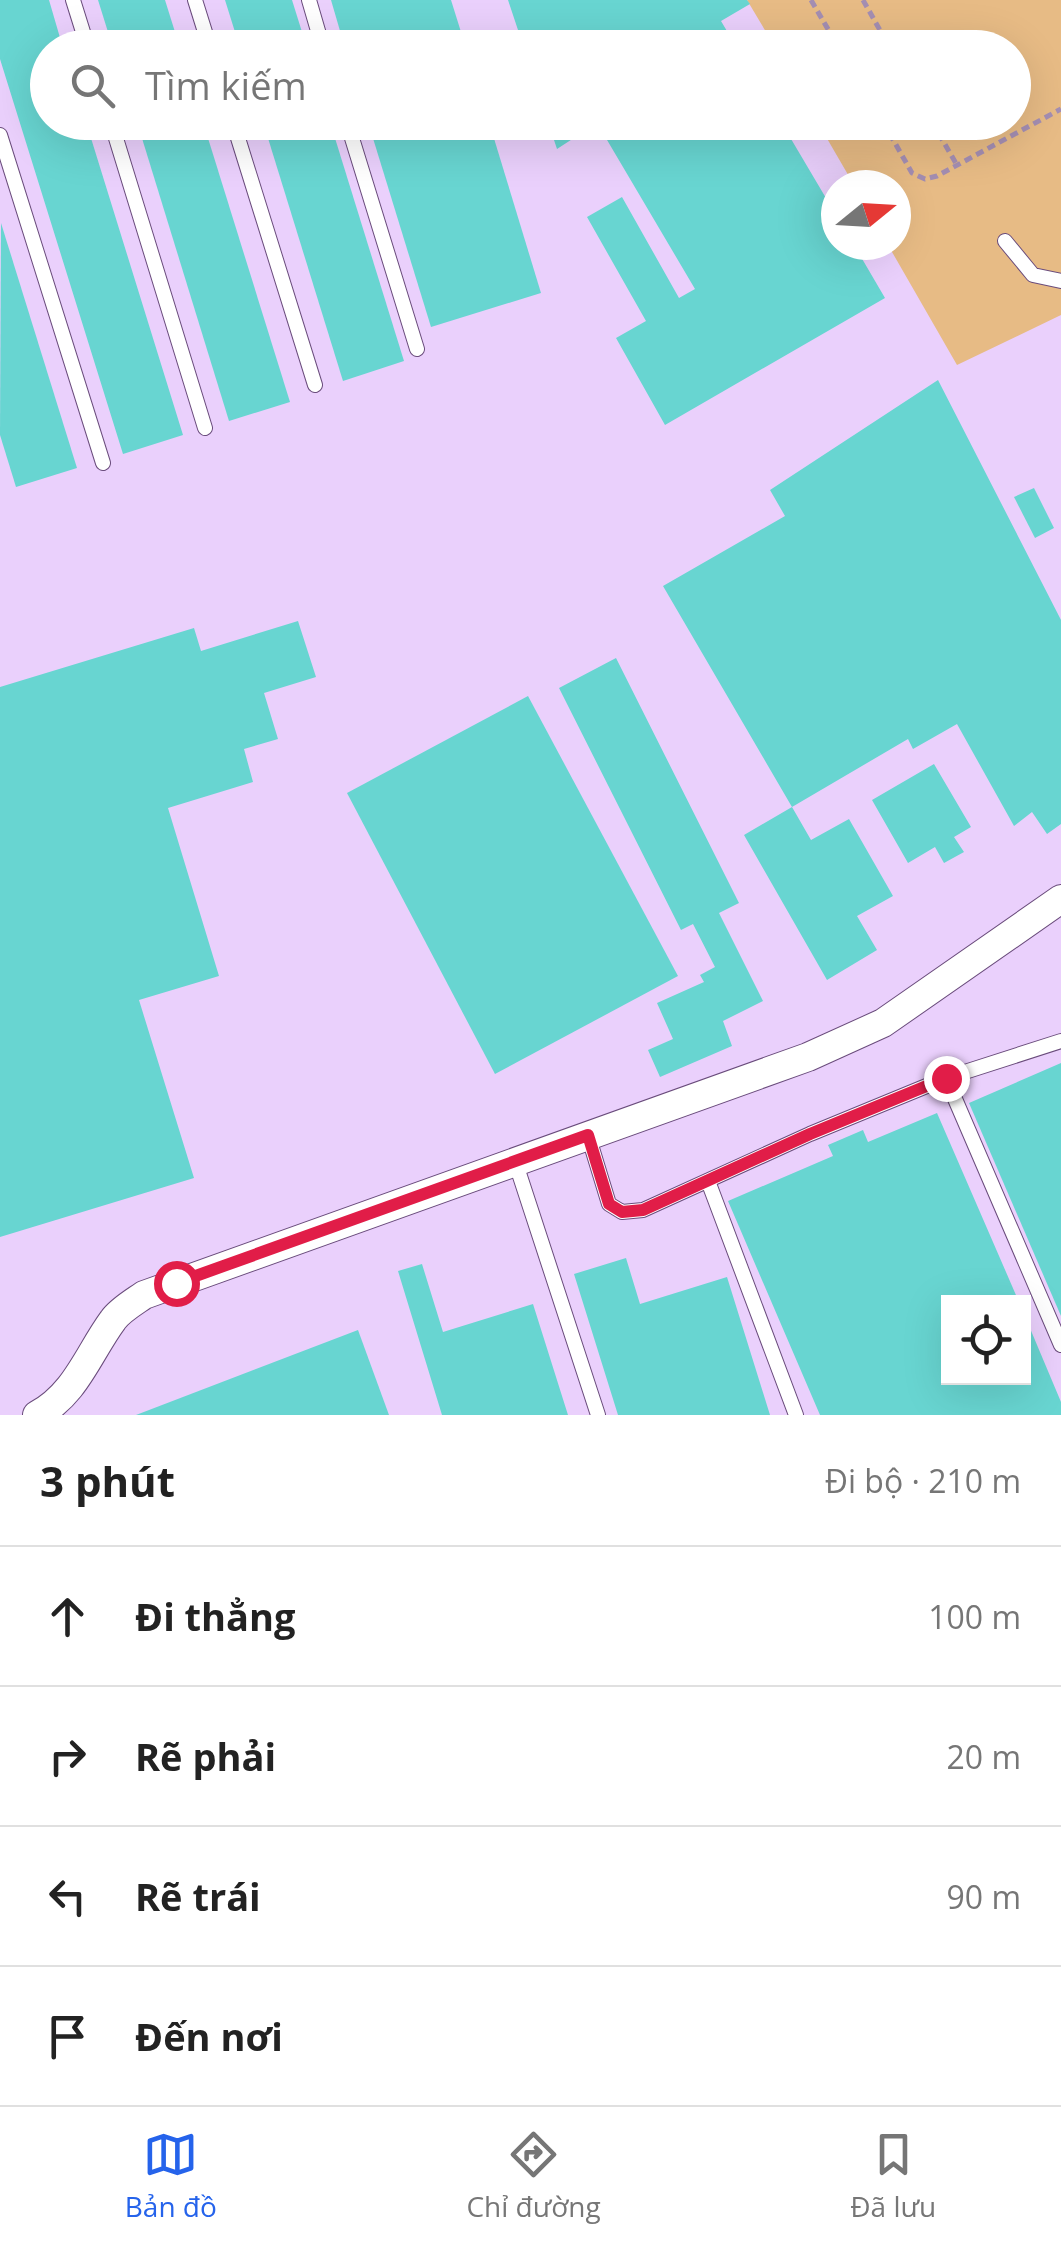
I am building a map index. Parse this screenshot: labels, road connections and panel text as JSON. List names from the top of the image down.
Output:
{
  "north": "right",
  "page": {
    "search": "Tìm kiếm",
    "heading": ["3 phút", "Đi bộ · 210 m"],
    "list": [
      ["Đi thẳng", "100 m"],
      ["Rẽ phải", "20 m"],
      ["Rẽ trái", "90 m"],
      "Đến nơi"
    ],
    "nav": ["Bản đồ", "Chỉ đường", "Đã lưu"]
  }
}
